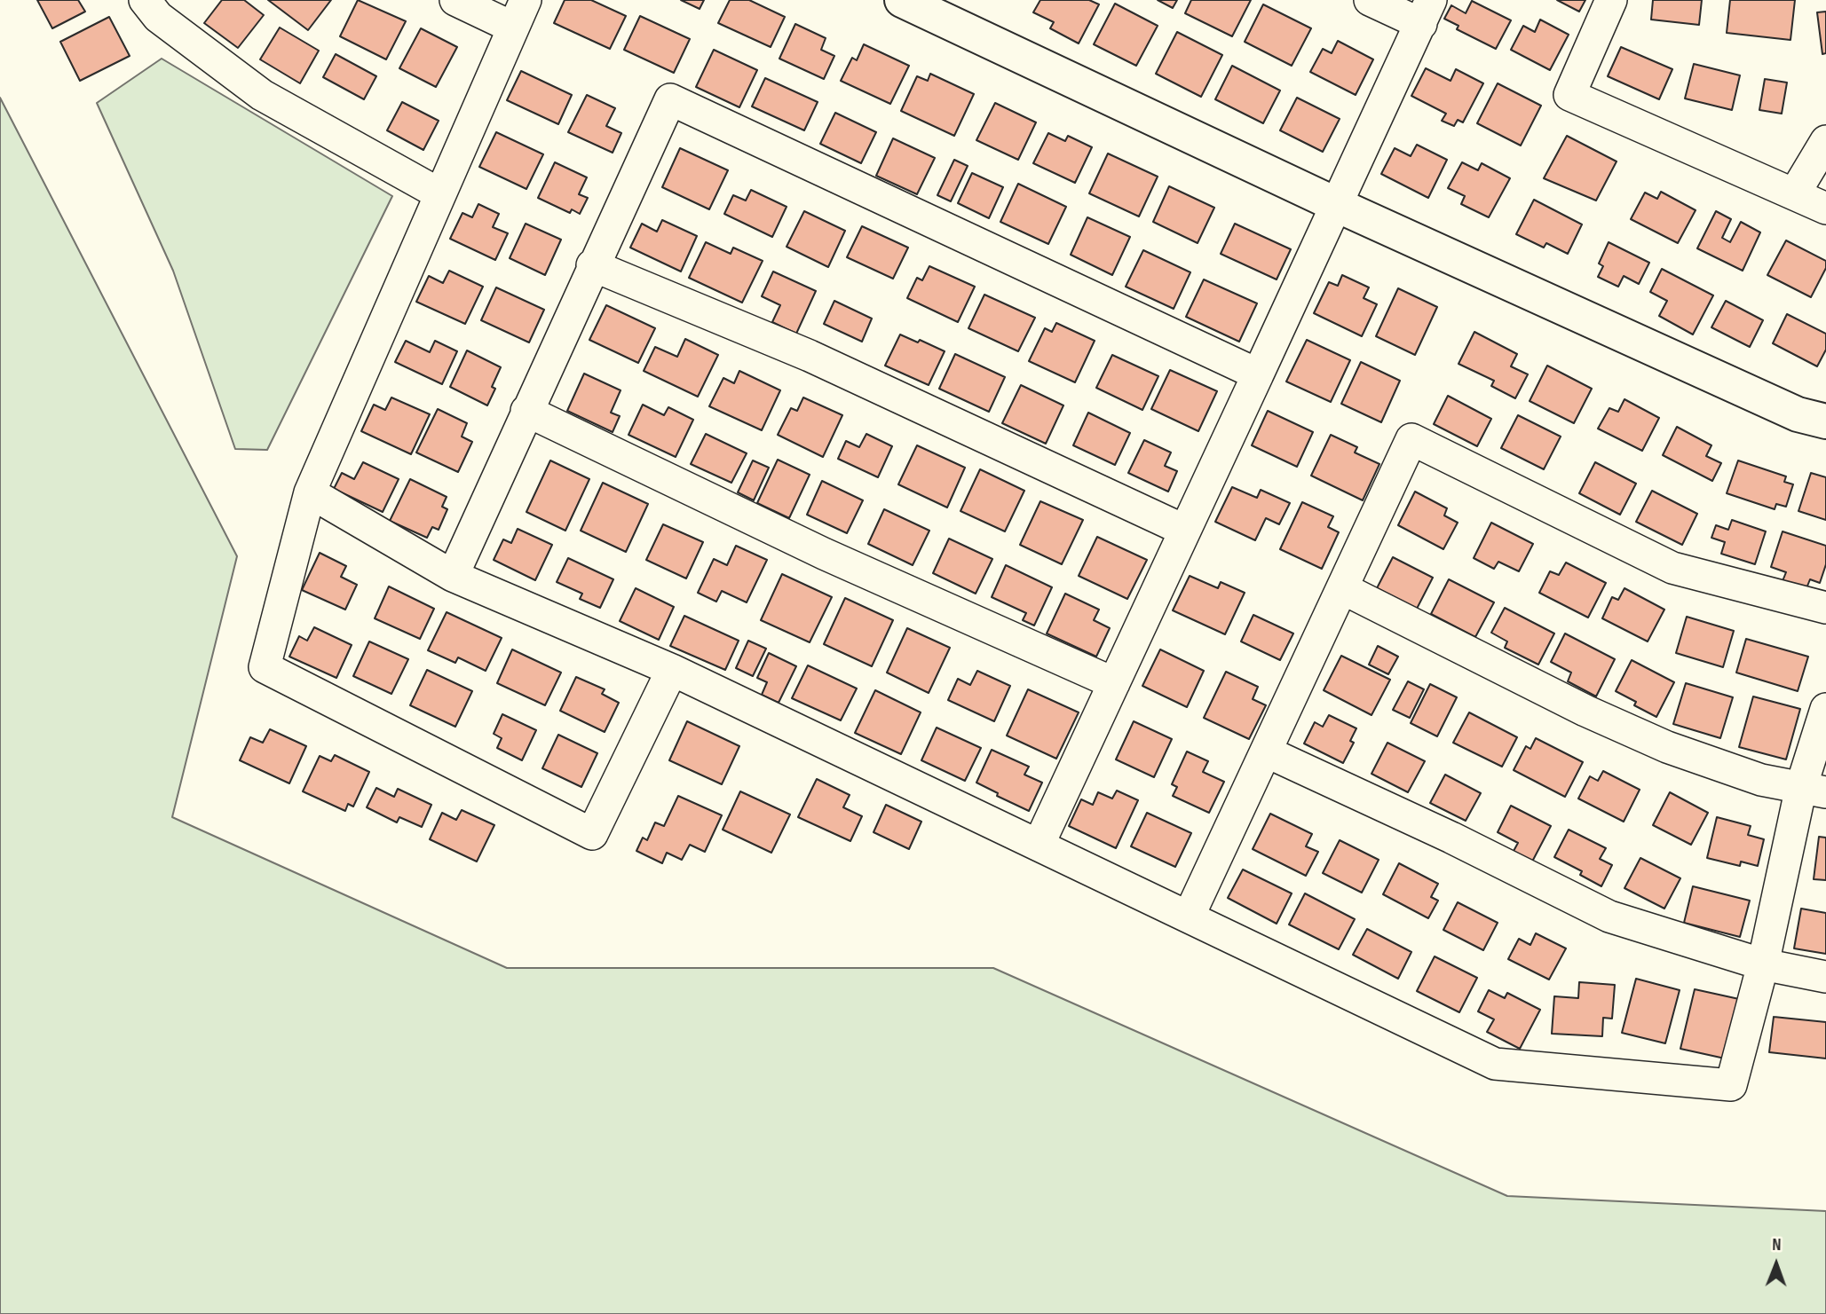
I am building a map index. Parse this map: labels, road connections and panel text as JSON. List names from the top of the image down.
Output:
{
  "north": "top"
}
